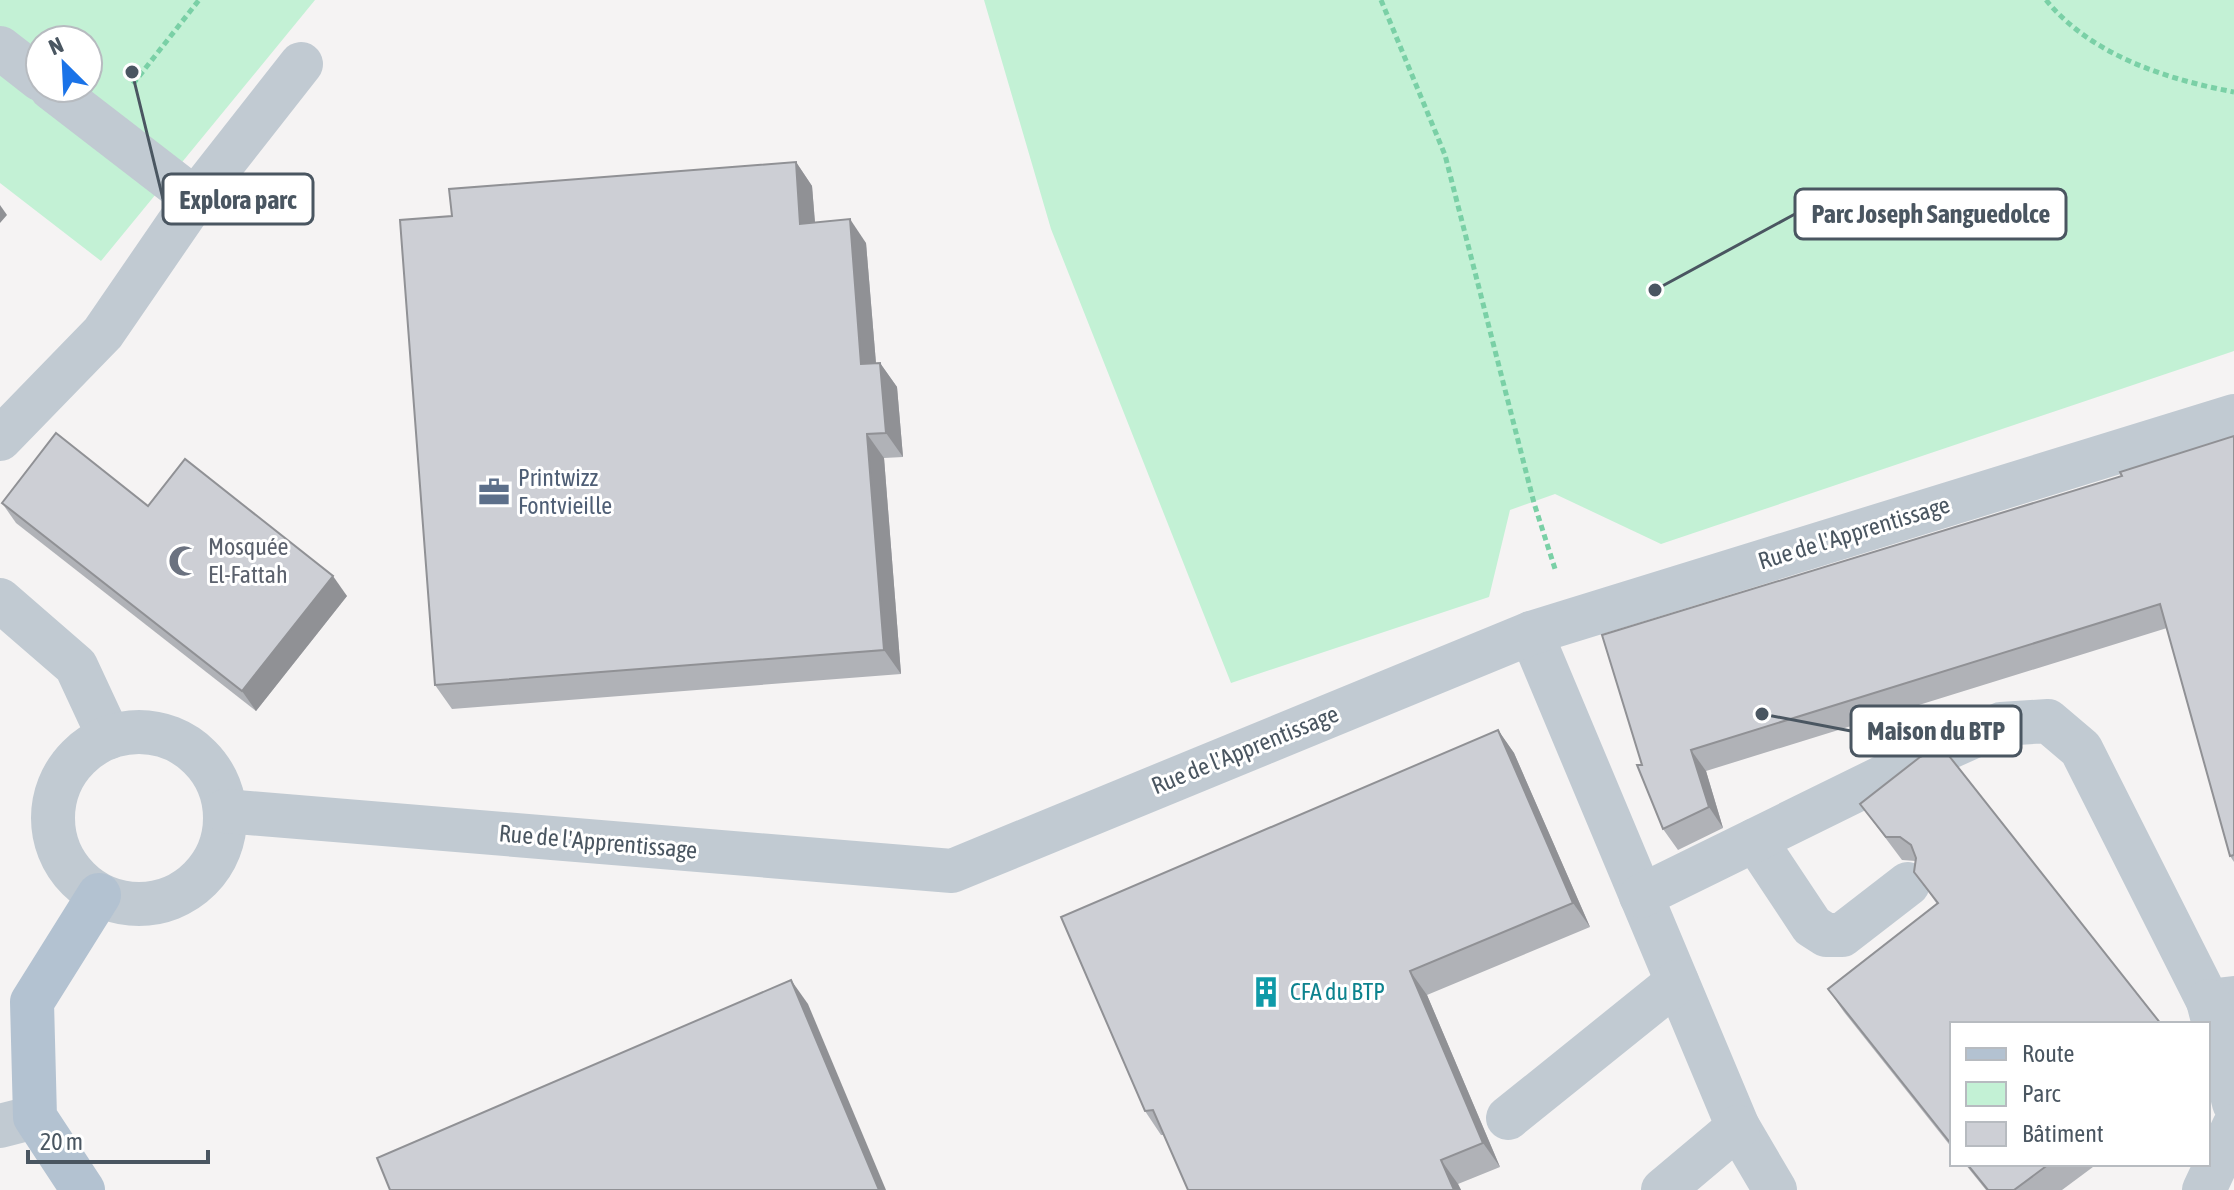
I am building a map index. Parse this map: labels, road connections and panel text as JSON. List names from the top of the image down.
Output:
{
  "streets": {
    "street": ["Rue de l'Apprentissage"]
  },
  "places": {
    "other": ["Explora parc", "Parc Joseph Sanguedolce", "Maison du BTP"],
    "office": ["Printwizz Fontvieille"],
    "mosque": ["Mosquée El-Fattah"],
    "building": ["CFA du BTP"]
  },
  "legend": ["Route", "Parc", "Bâtiment"],
  "scale_bar": "20 m",
  "north": "top left"
}
